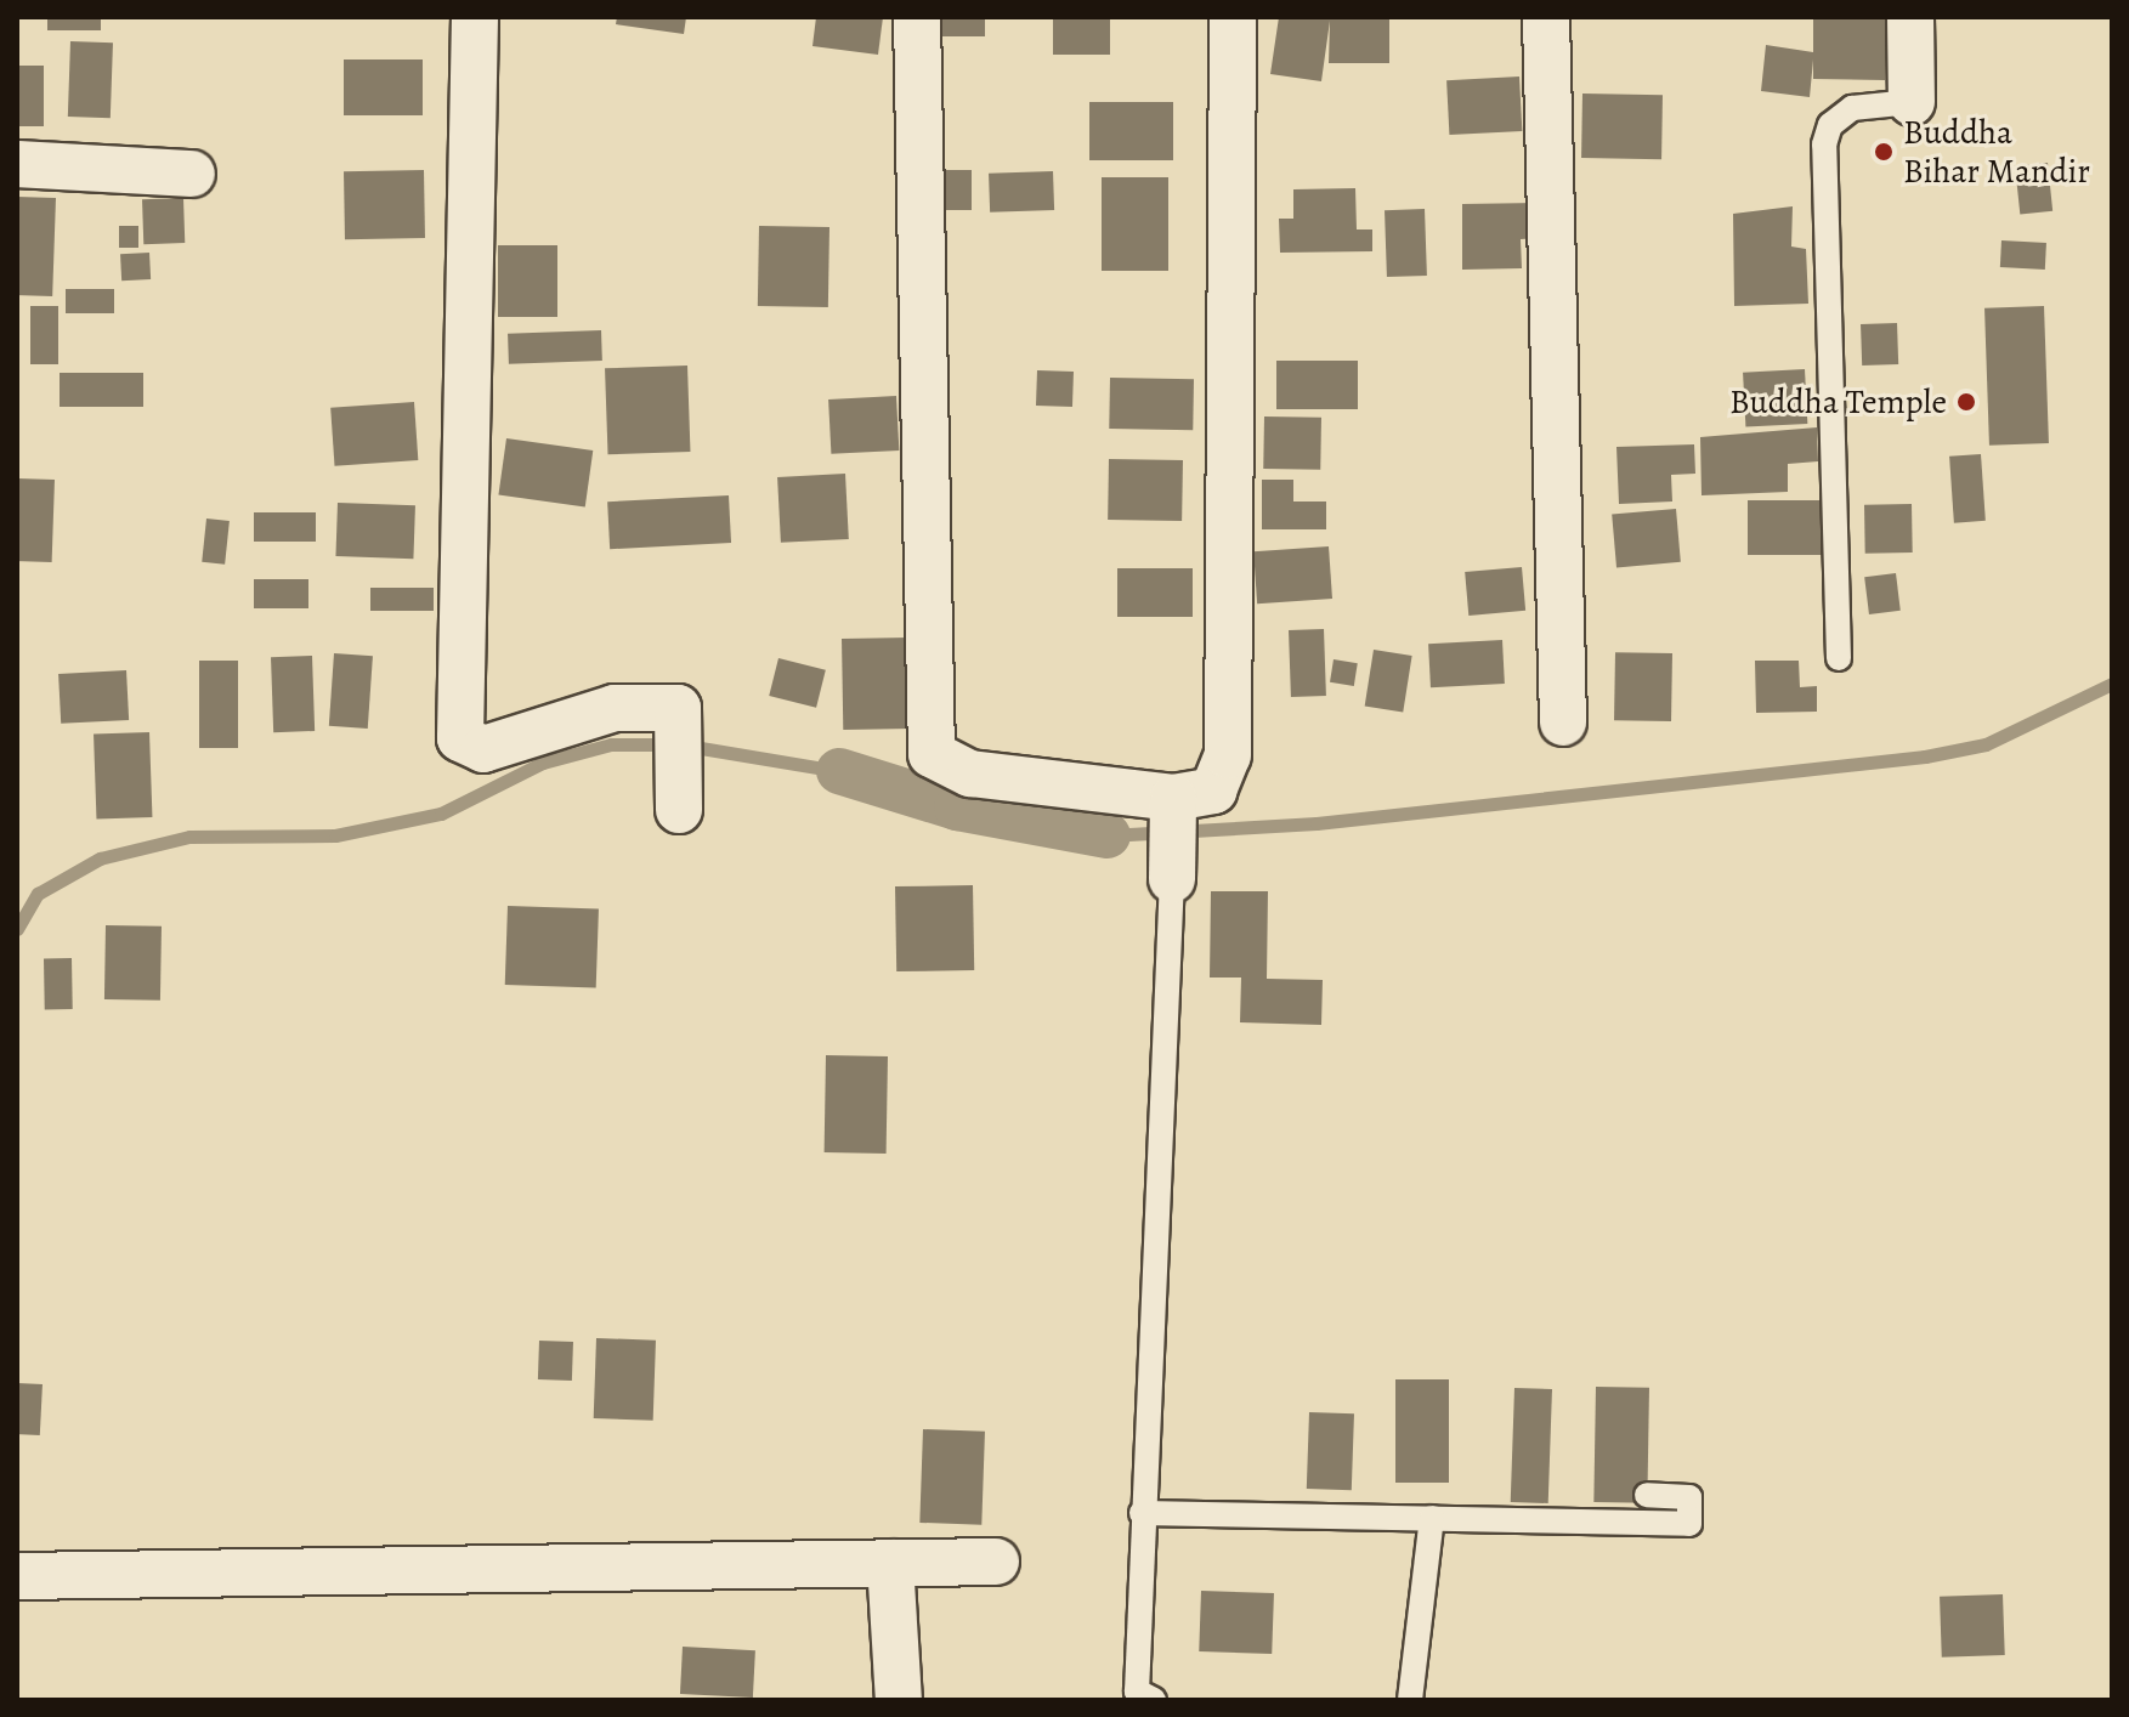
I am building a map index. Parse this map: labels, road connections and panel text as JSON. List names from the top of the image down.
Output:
{
  "places": ["Buddha Bihar Mandir", "Buddha Temple"]
}
